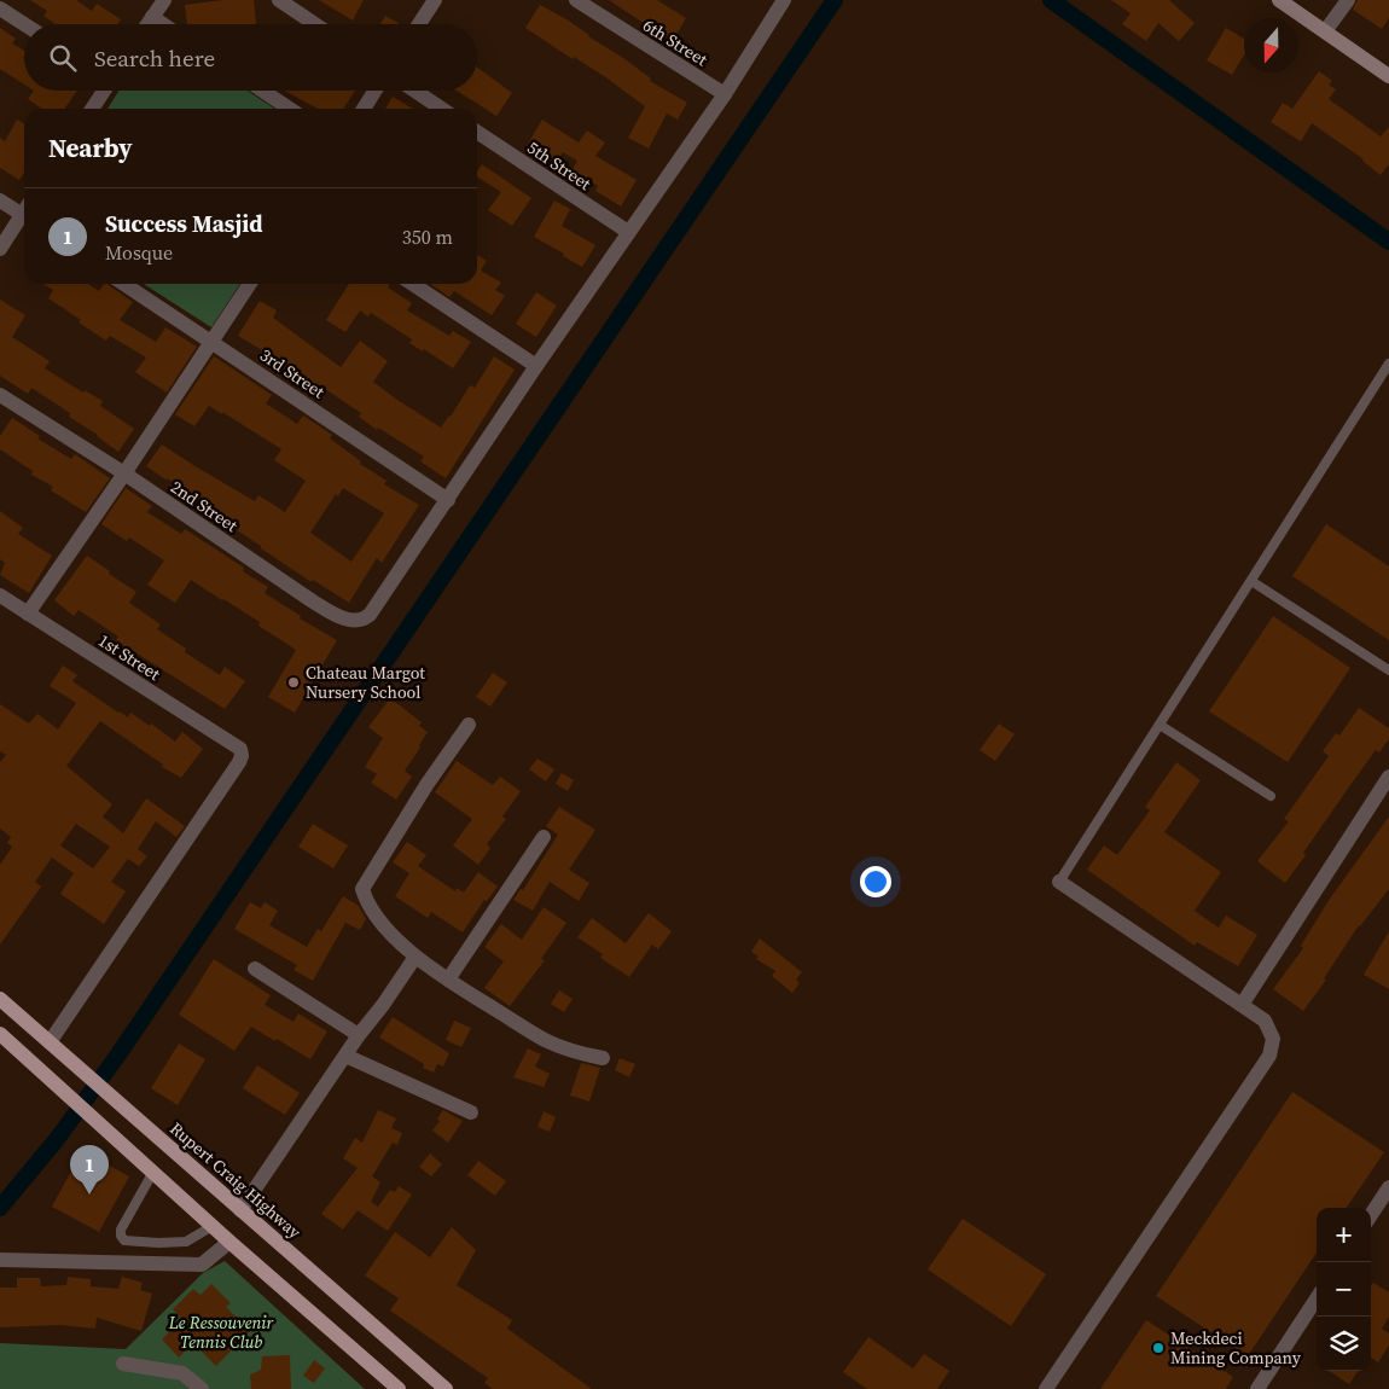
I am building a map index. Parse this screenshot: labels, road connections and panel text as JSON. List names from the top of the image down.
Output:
{
  "streets": {
    "main road": ["Rupert Craig Highway"],
    "street": [
      "6th Street",
      "5th Street",
      "3rd Street",
      "2nd Street",
      "1st Street"
    ]
  },
  "crossings": [
    ["3rd Street", "2nd Street"],
    ["1st Street", "Rupert Craig Highway"]
  ],
  "parks": ["Le Ressouvenir Tennis Club"],
  "places": ["Chateau Margot Nursery School", "Meckdeci Mining Company"],
  "north": "bottom",
  "page": {
    "search": "Search here",
    "heading": "Nearby",
    "list": [
      {
        "mark": "1",
        "name": "Success Masjid",
        "note": "Mosque",
        "value": "350 m"
      }
    ],
    "pins": "1",
    "map_buttons": ["+", "−"]
  }
}
